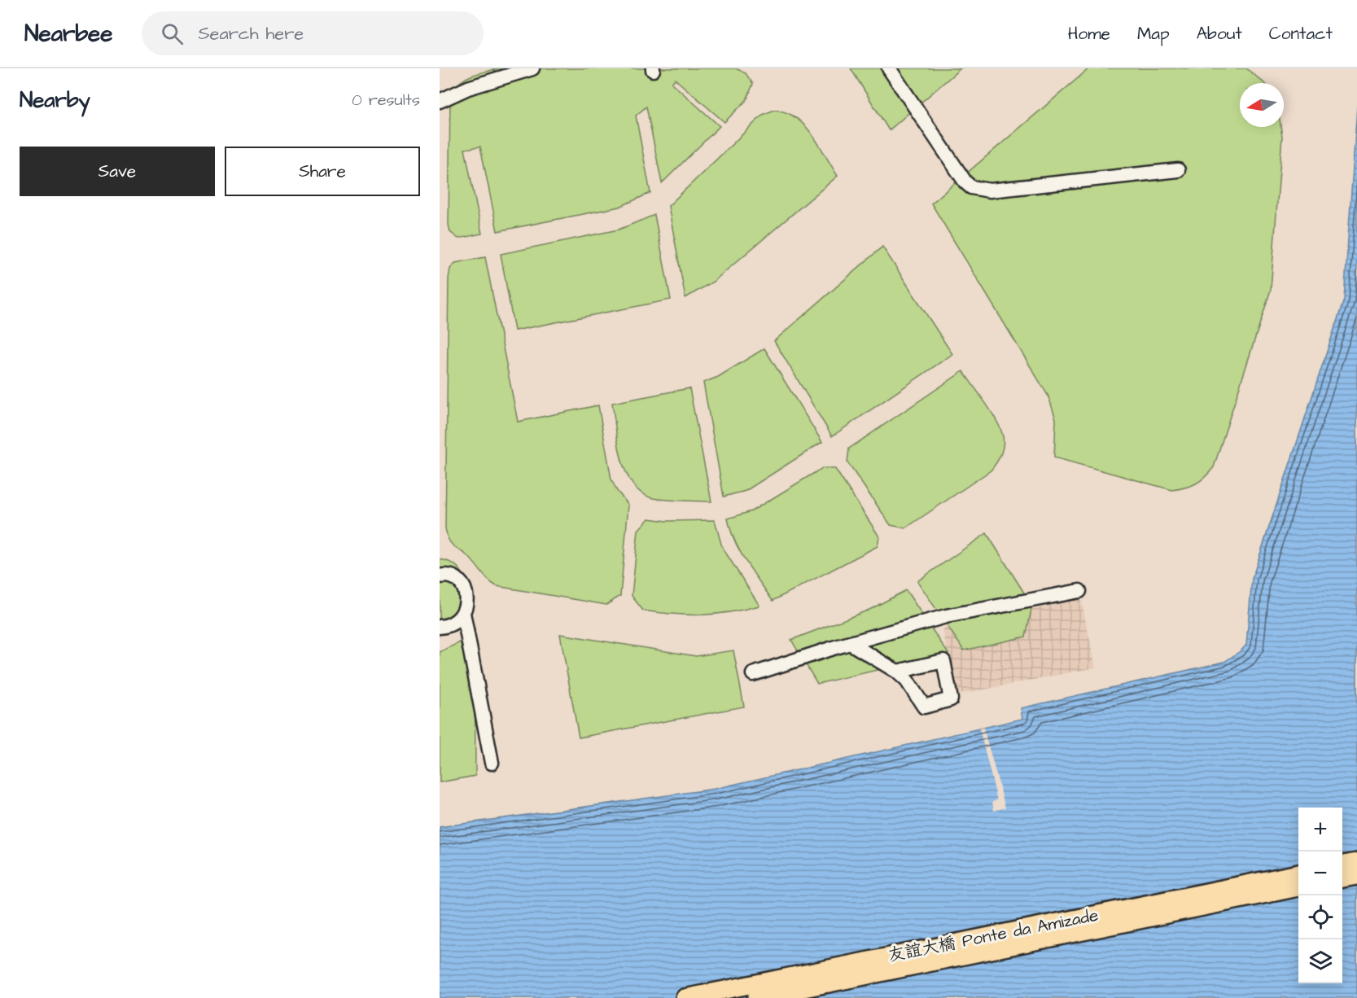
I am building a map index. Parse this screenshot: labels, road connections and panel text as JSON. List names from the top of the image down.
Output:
{
  "streets": {
    "main road": ["友誼大橋 Ponte da Amizade"]
  },
  "north": "left",
  "page": {
    "header": "Nearbee",
    "search": "Search here",
    "nav": [
      "Home",
      "Map",
      "About",
      "Contact"
    ],
    "heading": ["Nearby", "0 results"],
    "buttons": ["Save", "Share"],
    "map_buttons": ["+", "−"]
  }
}
